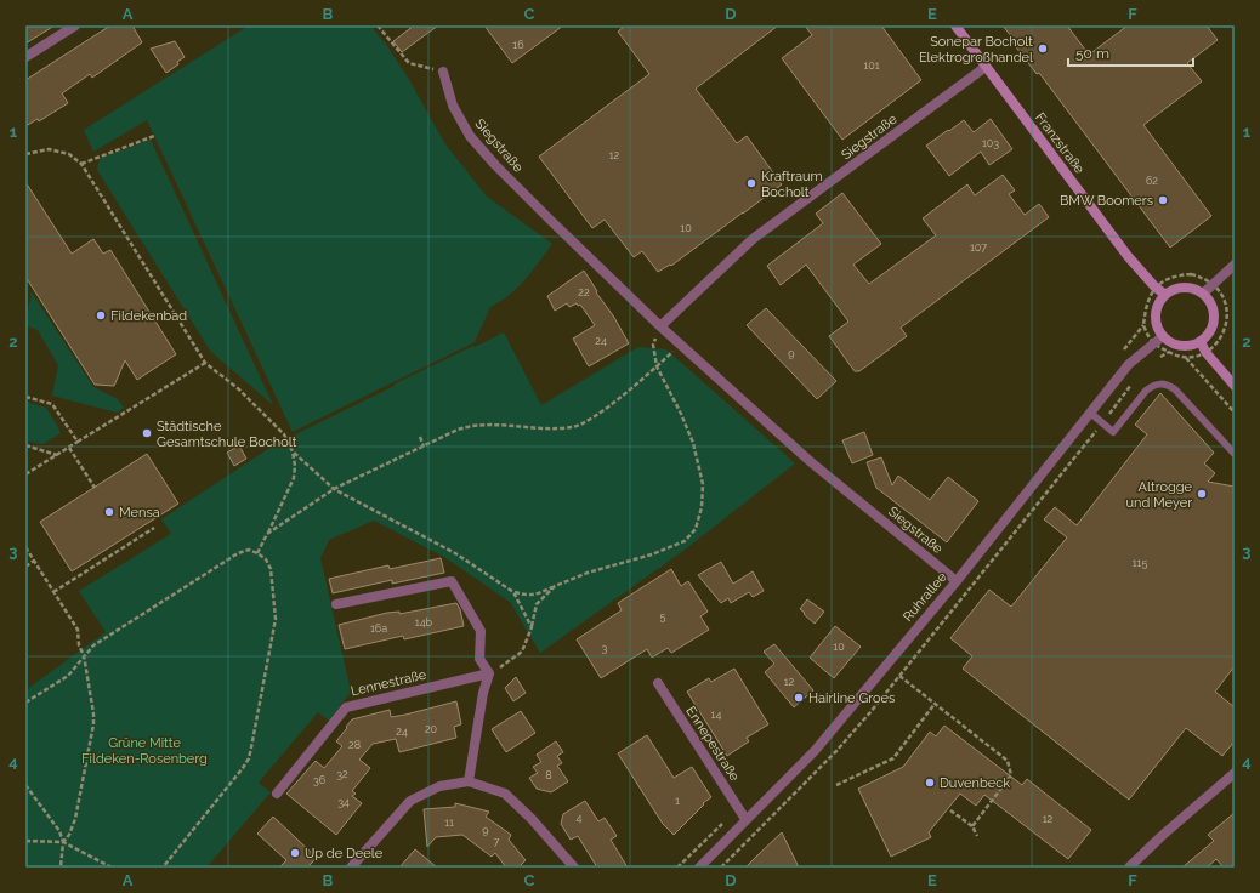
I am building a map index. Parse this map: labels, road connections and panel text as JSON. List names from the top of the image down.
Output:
{
  "streets": {
    "street": [
      "Siegstraße",
      "Franzstraße",
      "Ruhrallee",
      "Lennestraße",
      "Ennepestraße"
    ]
  },
  "crossings": [
    ["Siegstraße", "Franzstraße"],
    ["Siegstraße", "Ruhrallee"],
    ["Franzstraße", "Ruhrallee"],
    ["Ruhrallee", "Ennepestraße"]
  ],
  "parks": ["Grüne Mitte Fildeken-Rosenberg"],
  "places": [
    "Sonepar Bocholt Elektrogroßhandel",
    "Kraftraum Bocholt",
    "BMW Boomers",
    "Fildekenbad",
    "Städtische Gesamtschule Bocholt",
    "Altrogge und Meyer",
    "Mensa",
    "Hairline Groes",
    "Duvenbeck",
    "Up de Deele"
  ],
  "house_numbers": [
    "16",
    "101",
    "103",
    "12",
    "62",
    "10",
    "107",
    "22",
    "24",
    "9",
    "115",
    "5",
    "14b",
    "16a",
    "10",
    "3",
    "12",
    "14",
    "20",
    "24",
    "28",
    "32",
    "8",
    "36",
    "1",
    "34",
    "4",
    "12",
    "11",
    "9",
    "7"
  ],
  "scale_bar": "50 m",
  "grid": {
    "columns": [
      "A",
      "B",
      "C",
      "D",
      "E",
      "F"
    ],
    "rows": [
      "1",
      "2",
      "3",
      "4"
    ]
  }
}
